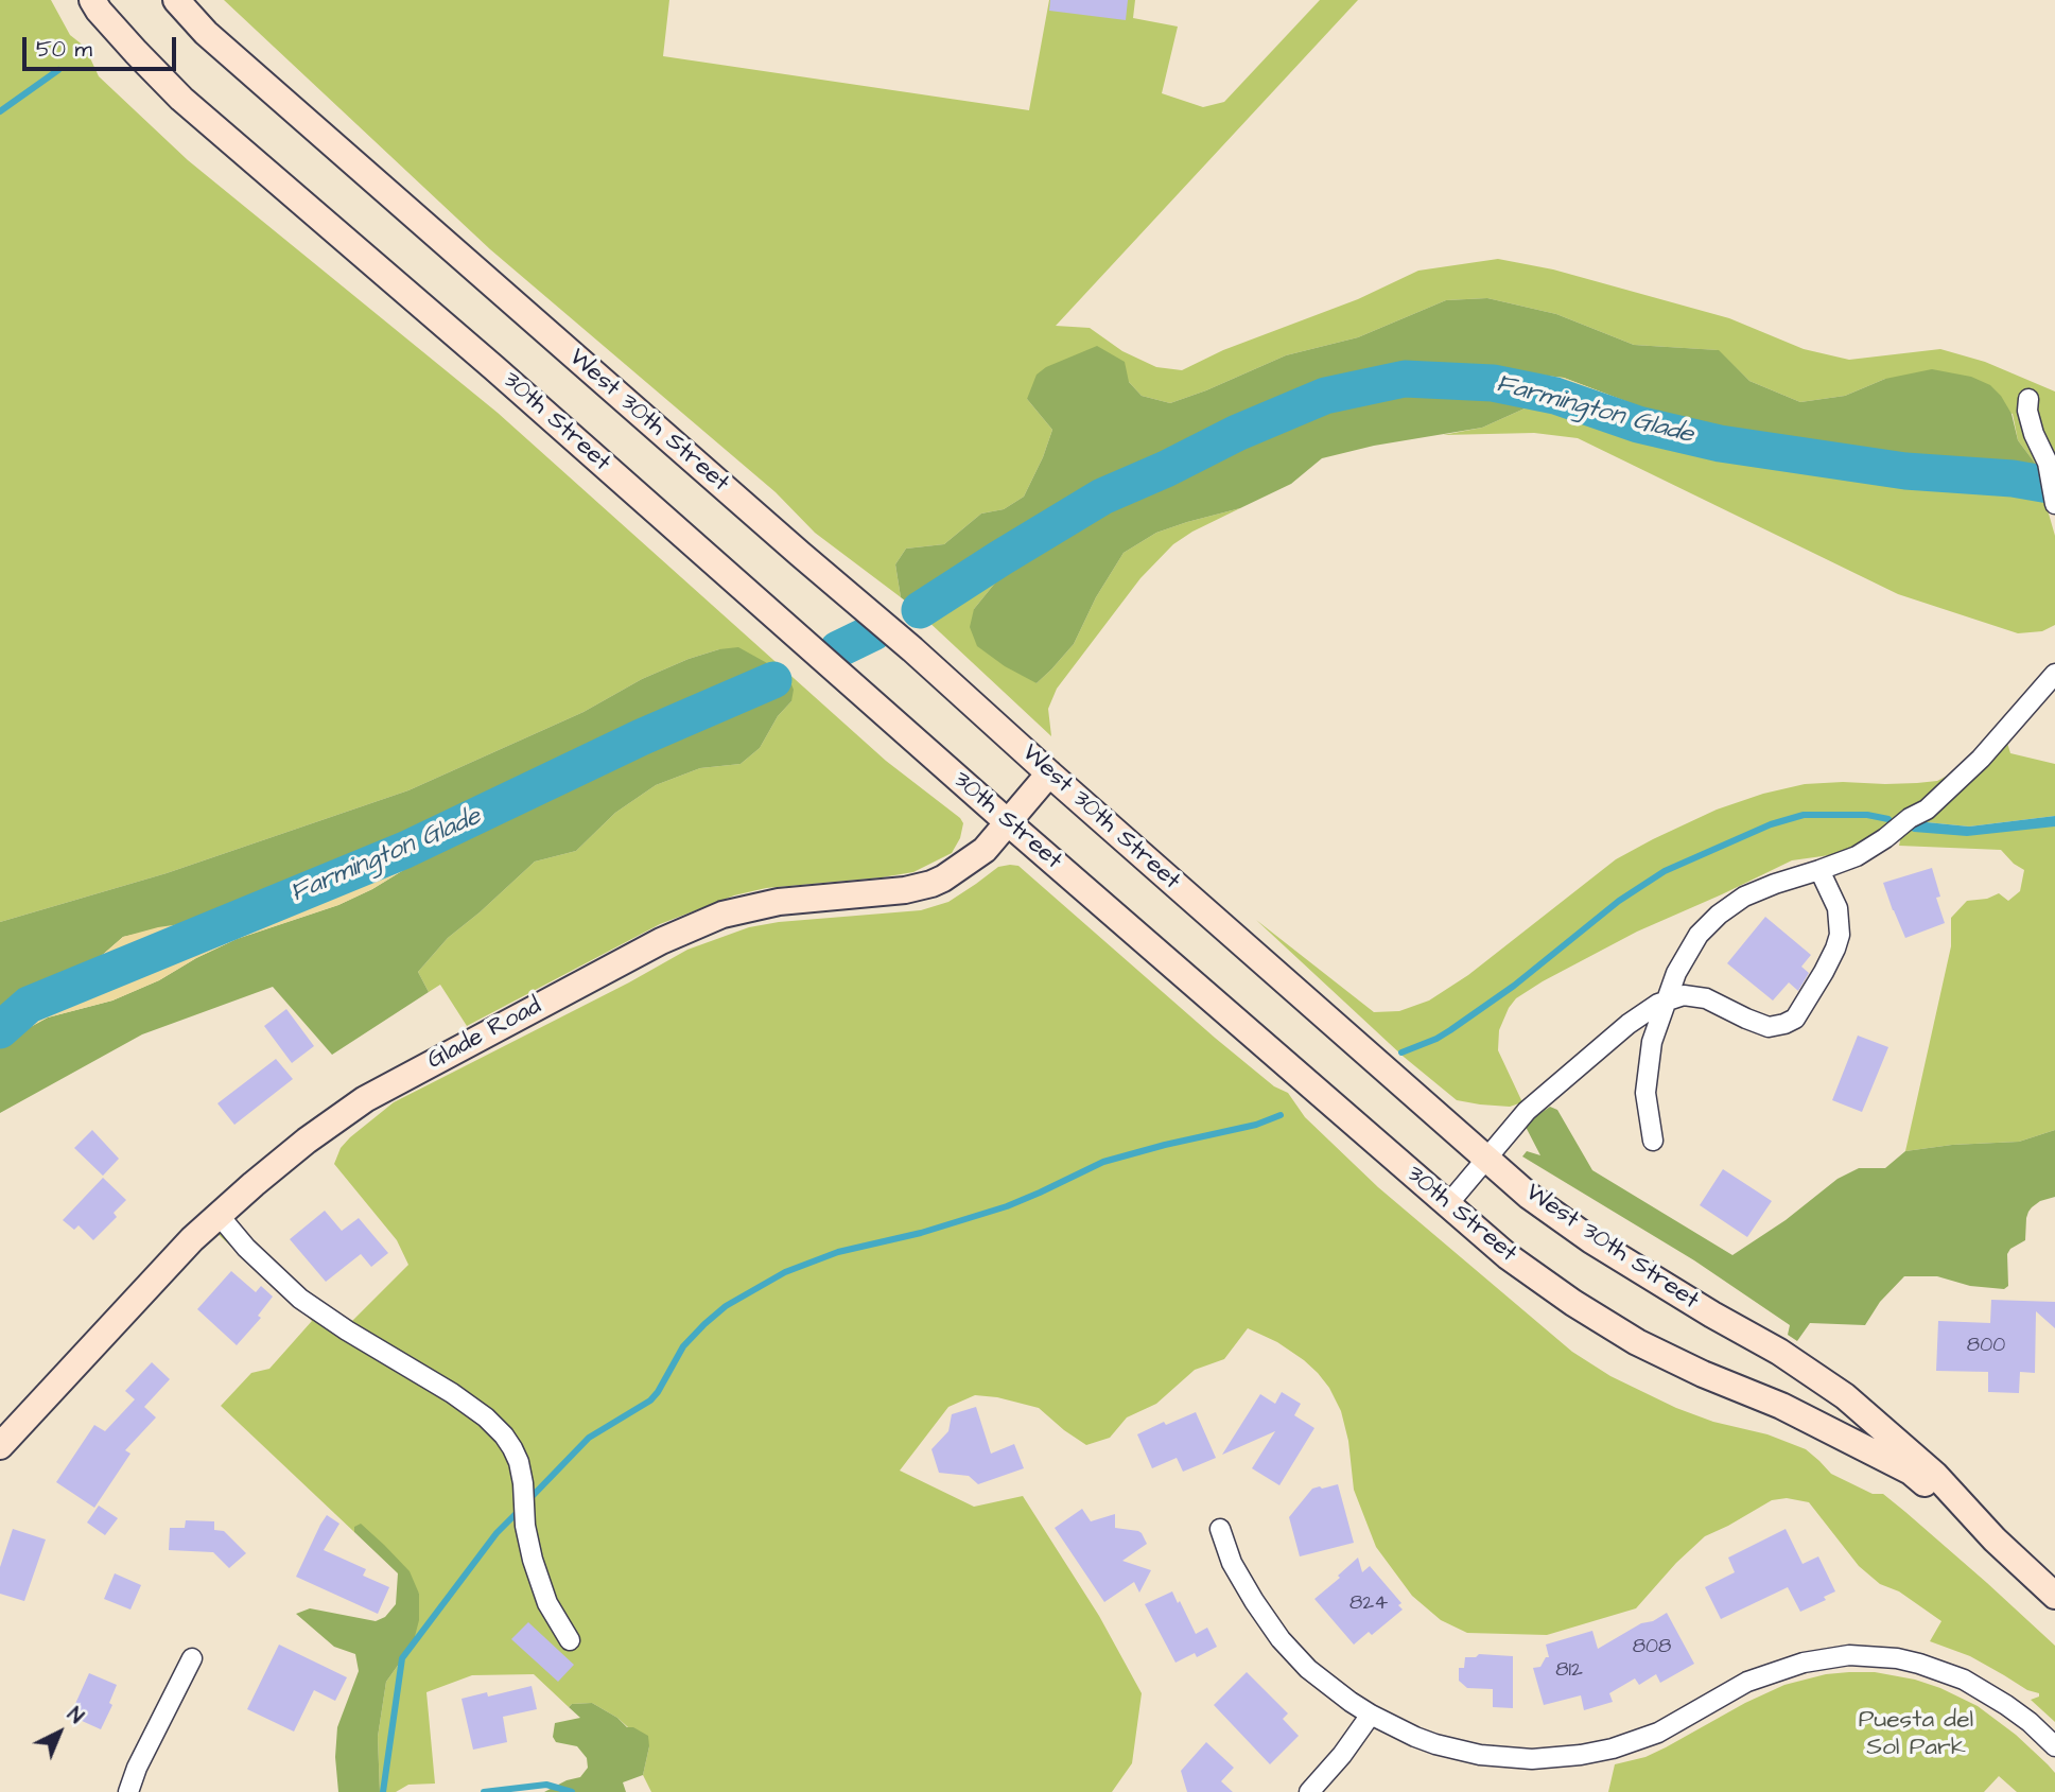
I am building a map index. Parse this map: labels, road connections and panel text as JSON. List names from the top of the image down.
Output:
{
  "streets": {
    "main road": ["West 30th Street", "30th Street", "Glade Road"]
  },
  "crossings": [
    ["West 30th Street", "30th Street"],
    ["West 30th Street", "Glade Road"],
    ["30th Street", "Glade Road"]
  ],
  "water": ["Farmington Glade"],
  "parks": ["Puesta del Sol Park"],
  "house_numbers": [
    "800",
    "824",
    "808",
    "812"
  ],
  "scale_bar": "50 m",
  "north": "top right"
}
